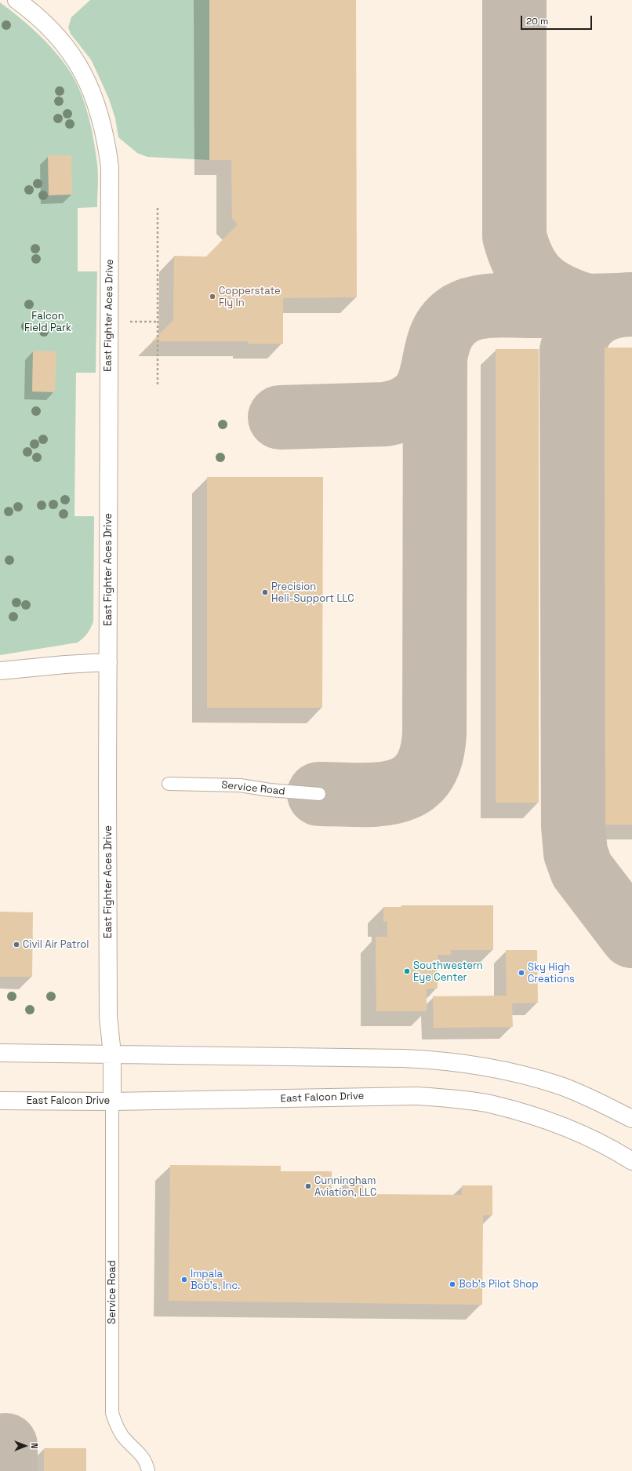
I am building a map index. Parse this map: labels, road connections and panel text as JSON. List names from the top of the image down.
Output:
{
  "streets": {
    "street": ["East Fighter Aces Drive", "East Falcon Drive"],
    "lane": ["Service Road"]
  },
  "crossings": [
    ["East Fighter Aces Drive", "Service Road"],
    ["East Fighter Aces Drive", "East Falcon Drive"],
    ["Service Road", "East Falcon Drive"]
  ],
  "parks": ["Falcon Field Park"],
  "places": [
    "Copperstate Fly In",
    "Precision Heli-Support LLC",
    "Civil Air Patrol",
    "Southwestern Eye Center",
    "Sky High Creations",
    "Cunningham Aviation, LLC",
    "Impala Bob's, Inc.",
    "Bob's Pilot Shop"
  ],
  "scale_bar": "20 m",
  "north": "right"
}
